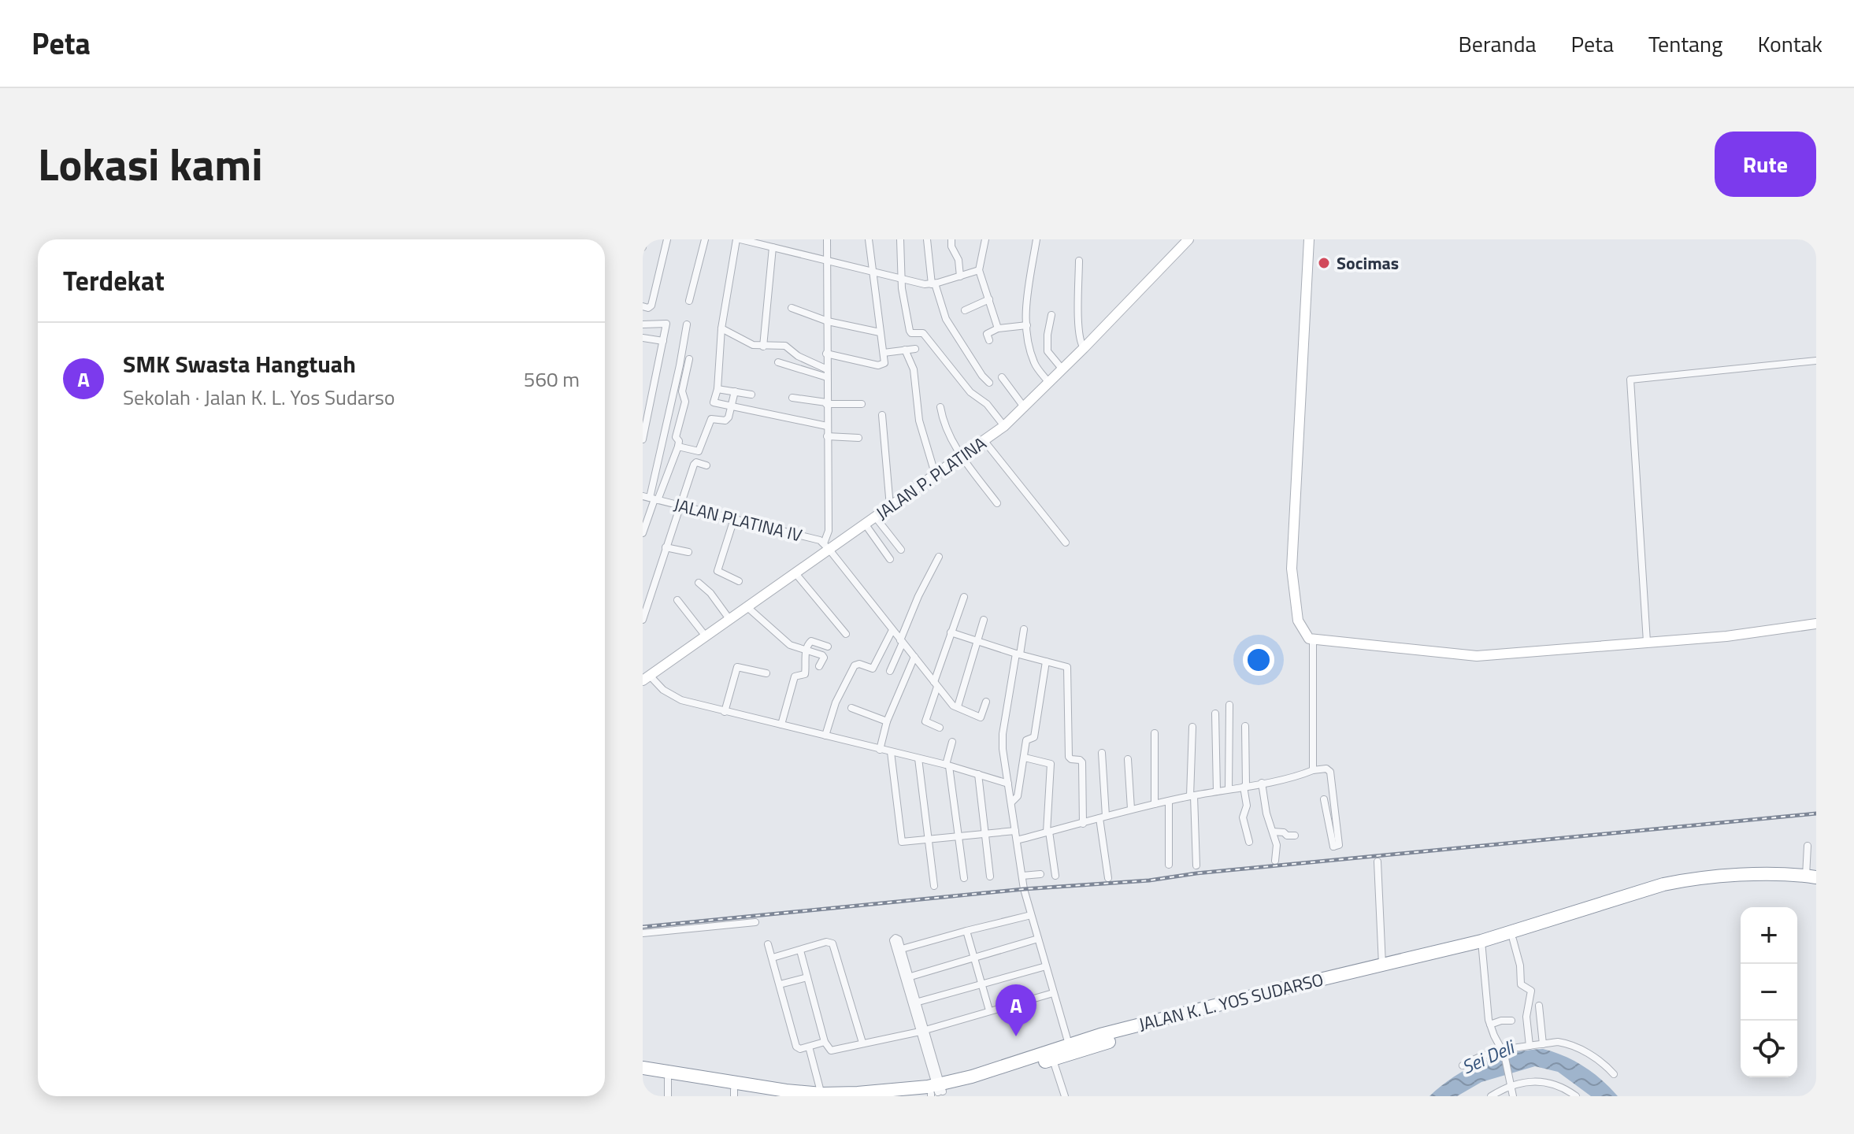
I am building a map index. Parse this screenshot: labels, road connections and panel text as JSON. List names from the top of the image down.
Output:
{
  "streets": {
    "highway": ["JALAN K. L. YOS SUDARSO"],
    "street": ["JALAN P. PLATINA", "JALAN PLATINA IV"]
  },
  "crossings": [
    ["JALAN P. PLATINA", "JALAN PLATINA IV"]
  ],
  "water": ["Sei Deli"],
  "places": ["Socimas"],
  "page": {
    "header": "Peta",
    "nav": [
      "Beranda",
      "Peta",
      "Tentang",
      "Kontak"
    ],
    "title": "Lokasi kami",
    "buttons": "Rute",
    "heading": "Terdekat",
    "list": [
      {
        "mark": "A",
        "name": "SMK Swasta Hangtuah",
        "note": "Sekolah · Jalan K. L. Yos Sudarso",
        "value": "560 m"
      }
    ],
    "map_buttons": ["+", "−"],
    "pins": "A"
  }
}
